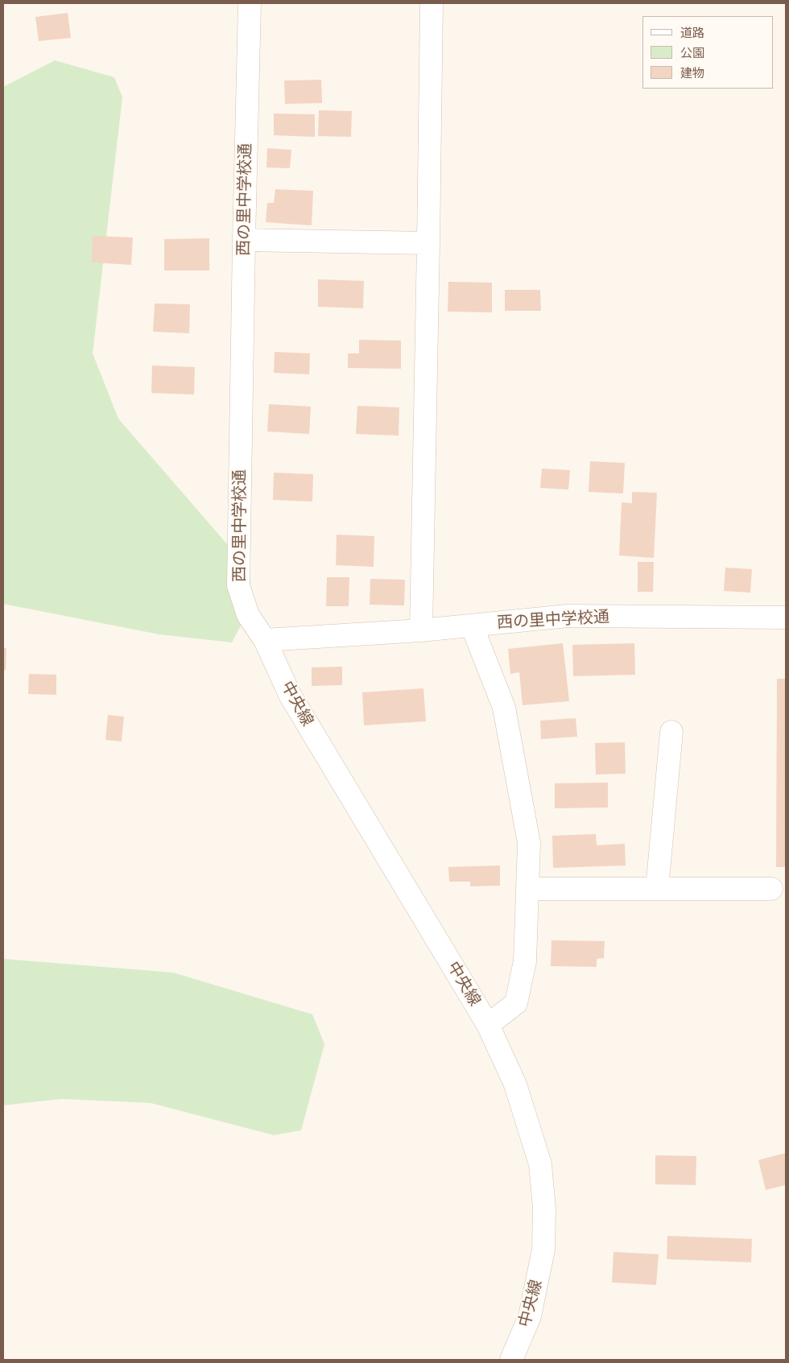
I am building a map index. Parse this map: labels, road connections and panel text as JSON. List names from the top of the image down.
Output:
{
  "streets": {
    "street": ["西の里中学校通", "中央線"]
  },
  "crossings": [
    ["西の里中学校通", "中央線"]
  ],
  "legend": ["道路", "公園", "建物"]
}
